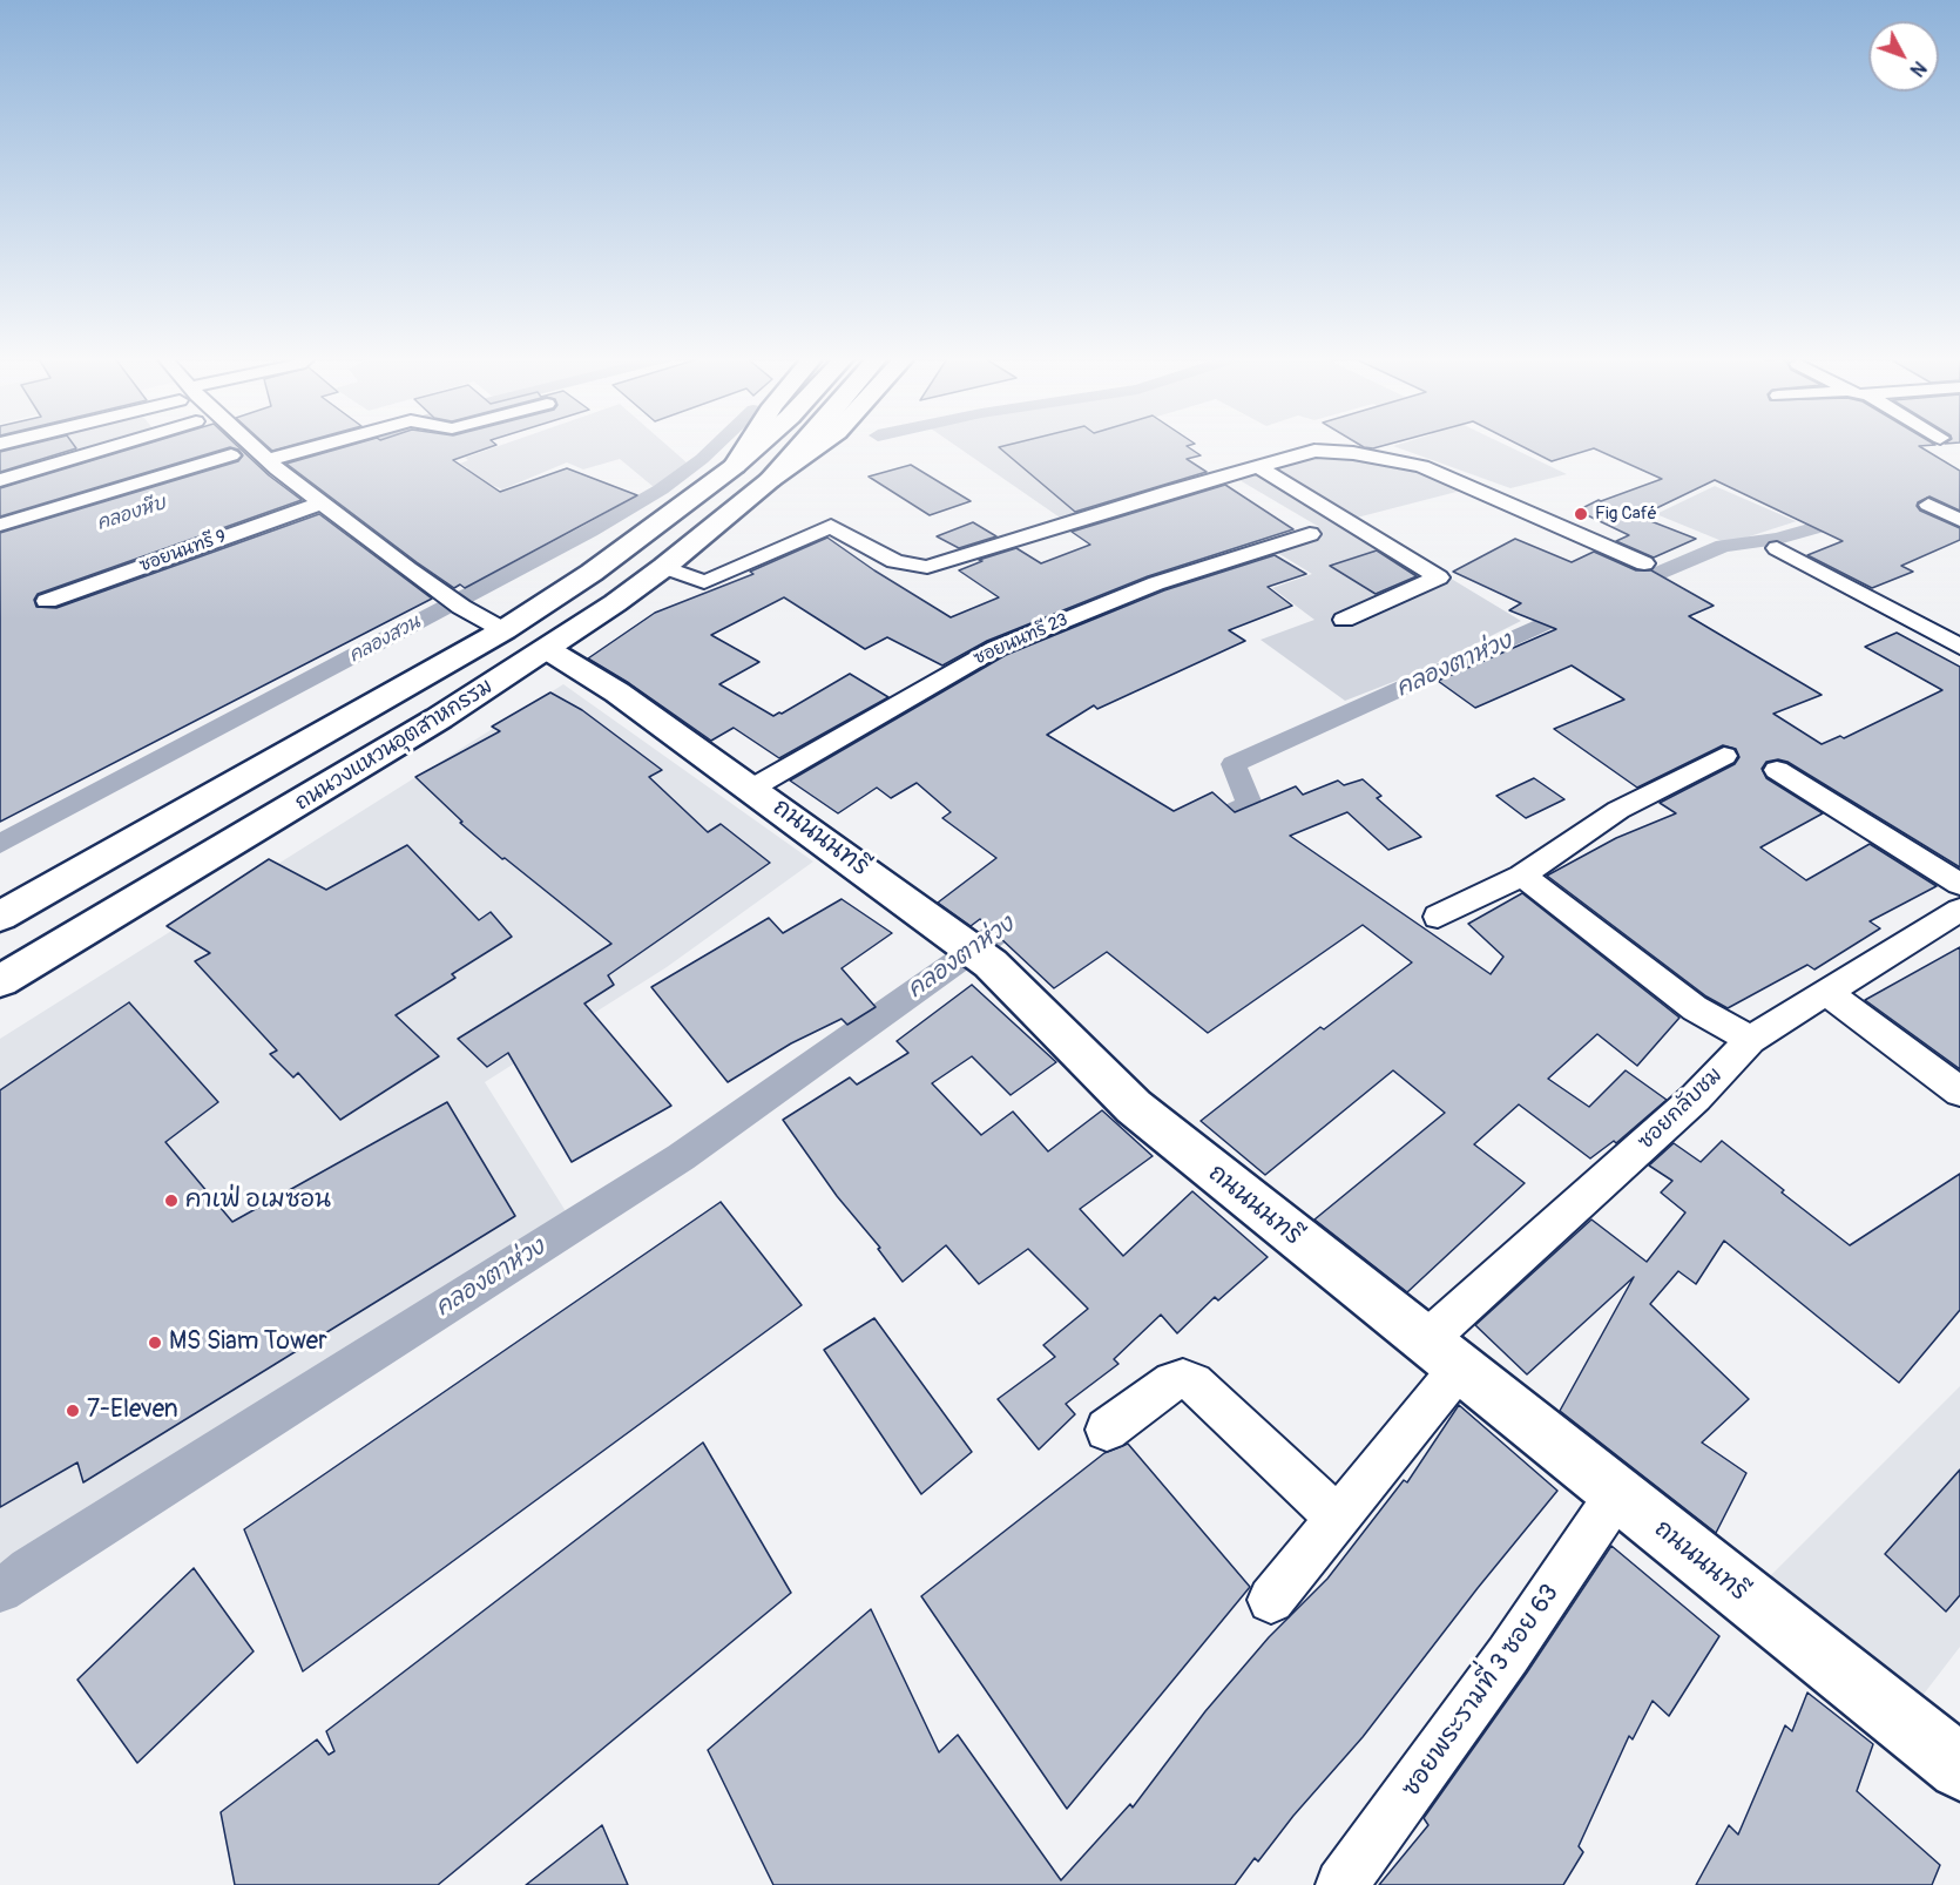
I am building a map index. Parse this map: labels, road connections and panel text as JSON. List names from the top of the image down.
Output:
{
  "streets": {
    "main road": ["ถนนวงแหวนอุตสาหกรรม", "ถนนนนทรี"],
    "street": [
      "ซอยนนทรี 9",
      "ซอยนนทรี 23",
      "ซอยกลับชม",
      "ซอยพระรามที่ 3 ซอย 63"
    ]
  },
  "crossings": [
    ["ซอยนนทรี 23", "ถนนนนทรี"],
    ["ถนนวงแหวนอุตสาหกรรม", "ถนนนนทรี"],
    ["ถนนนนทรี", "ซอยกลับชม"],
    ["ถนนนนทรี", "ซอยพระรามที่ 3 ซอย 63"]
  ],
  "water": ["คลองหีบ", "คลองสวน", "คลองตาห่วง"],
  "places": [
    "Fig Café",
    "คาเฟ่ อเมซอน",
    "MS Siam Tower",
    "7-Eleven"
  ],
  "north": "bottom right"
}
